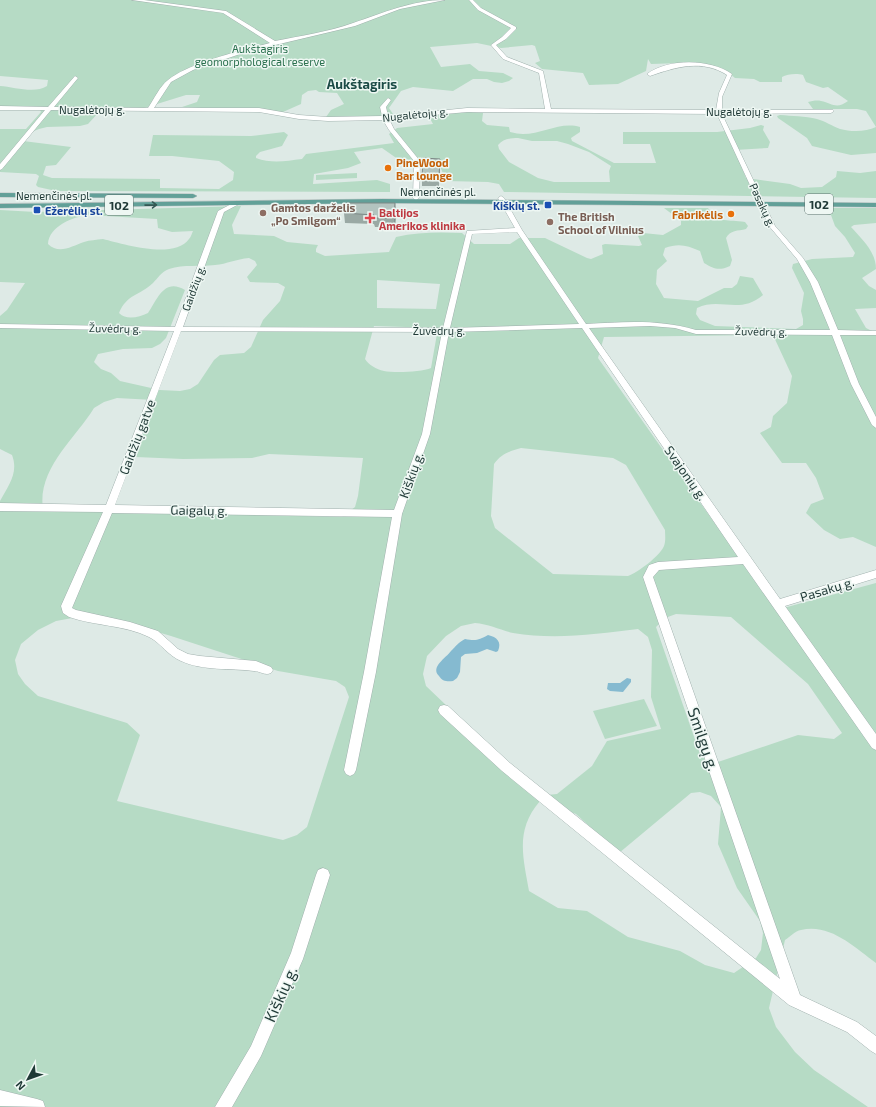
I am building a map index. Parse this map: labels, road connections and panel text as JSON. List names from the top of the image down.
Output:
{
  "streets": {
    "main road": ["Nemenčinės pl.", "102"],
    "street": [
      "Nugalėtojų g.",
      "Pasakų g.",
      "Gaidžių g.",
      "Žuvėdrų g.",
      "Gaidžių gatve",
      "Svajonių g.",
      "Kiškių g.",
      "Gaigalų g.",
      "Smilgų g."
    ]
  },
  "crossings": [
    ["Nugalėtojų g.", "Pasakų g."],
    ["Nemenčinės pl.", "Pasakų g."],
    ["Nemenčinės pl.", "Svajonių g."],
    ["Pasakų g.", "Žuvėdrų g."],
    ["Pasakų g.", "Svajonių g."],
    ["Gaidžių g.", "Žuvėdrų g."],
    ["Gaidžių g.", "Gaidžių gatve"],
    ["Žuvėdrų g.", "Svajonių g."],
    ["Žuvėdrų g.", "Kiškių g."],
    ["Gaidžių gatve", "Gaigalų g."],
    ["Svajonių g.", "Kiškių g."],
    ["Svajonių g.", "Smilgų g."],
    ["Kiškių g.", "Gaigalų g."]
  ],
  "districts": ["Aukštagiris"],
  "parks": ["Aukštagiris geomorphological reserve"],
  "places": {
    "other": [
      "PineWood Bar lounge",
      "Gamtos darželis „Po Smilgom“",
      "Fabrikėlis",
      "The British School of Vilnius"
    ],
    "transit": ["Kiškių st.", "Ežerėlių st."],
    "health": ["Baltijos Amerikos klinika"]
  },
  "north": "bottom left"
}
